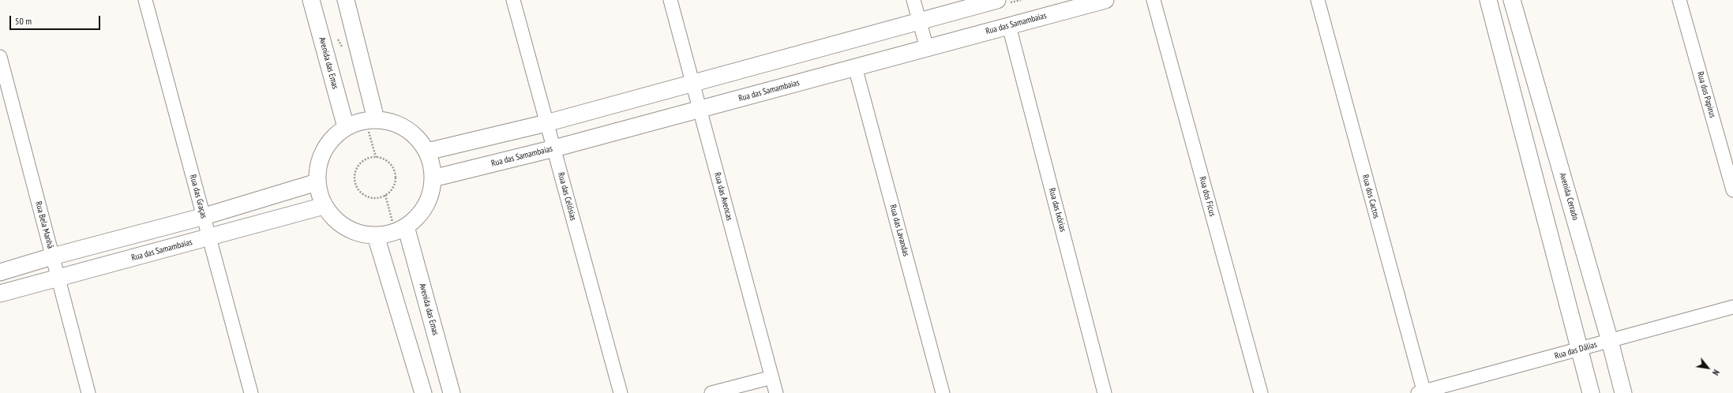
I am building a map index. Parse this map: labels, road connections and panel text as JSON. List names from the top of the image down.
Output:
{
  "streets": {
    "street": [
      "Rua das Samambaias",
      "Avenida das Emas",
      "Rua dos Papirus",
      "Rua das Graças",
      "Rua das Celósias",
      "Rua das Avencas",
      "Rua dos Fícus",
      "Rua dos Cactos",
      "Avenida Cerrado",
      "Rua das Ixórias",
      "Rua Bela Manhã",
      "Rua das Lavandas",
      "Rua das Dálias"
    ]
  },
  "crossings": [
    ["Rua das Samambaias", "Rua das Graças"],
    ["Rua das Samambaias", "Rua das Celósias"],
    ["Rua das Samambaias", "Rua das Avencas"],
    ["Rua das Samambaias", "Rua das Ixórias"],
    ["Rua das Samambaias", "Rua Bela Manhã"],
    ["Rua das Samambaias", "Rua das Lavandas"],
    ["Rua dos Cactos", "Rua das Dálias"],
    ["Avenida Cerrado", "Rua das Dálias"]
  ],
  "scale_bar": "50 m",
  "north": "bottom right"
}
